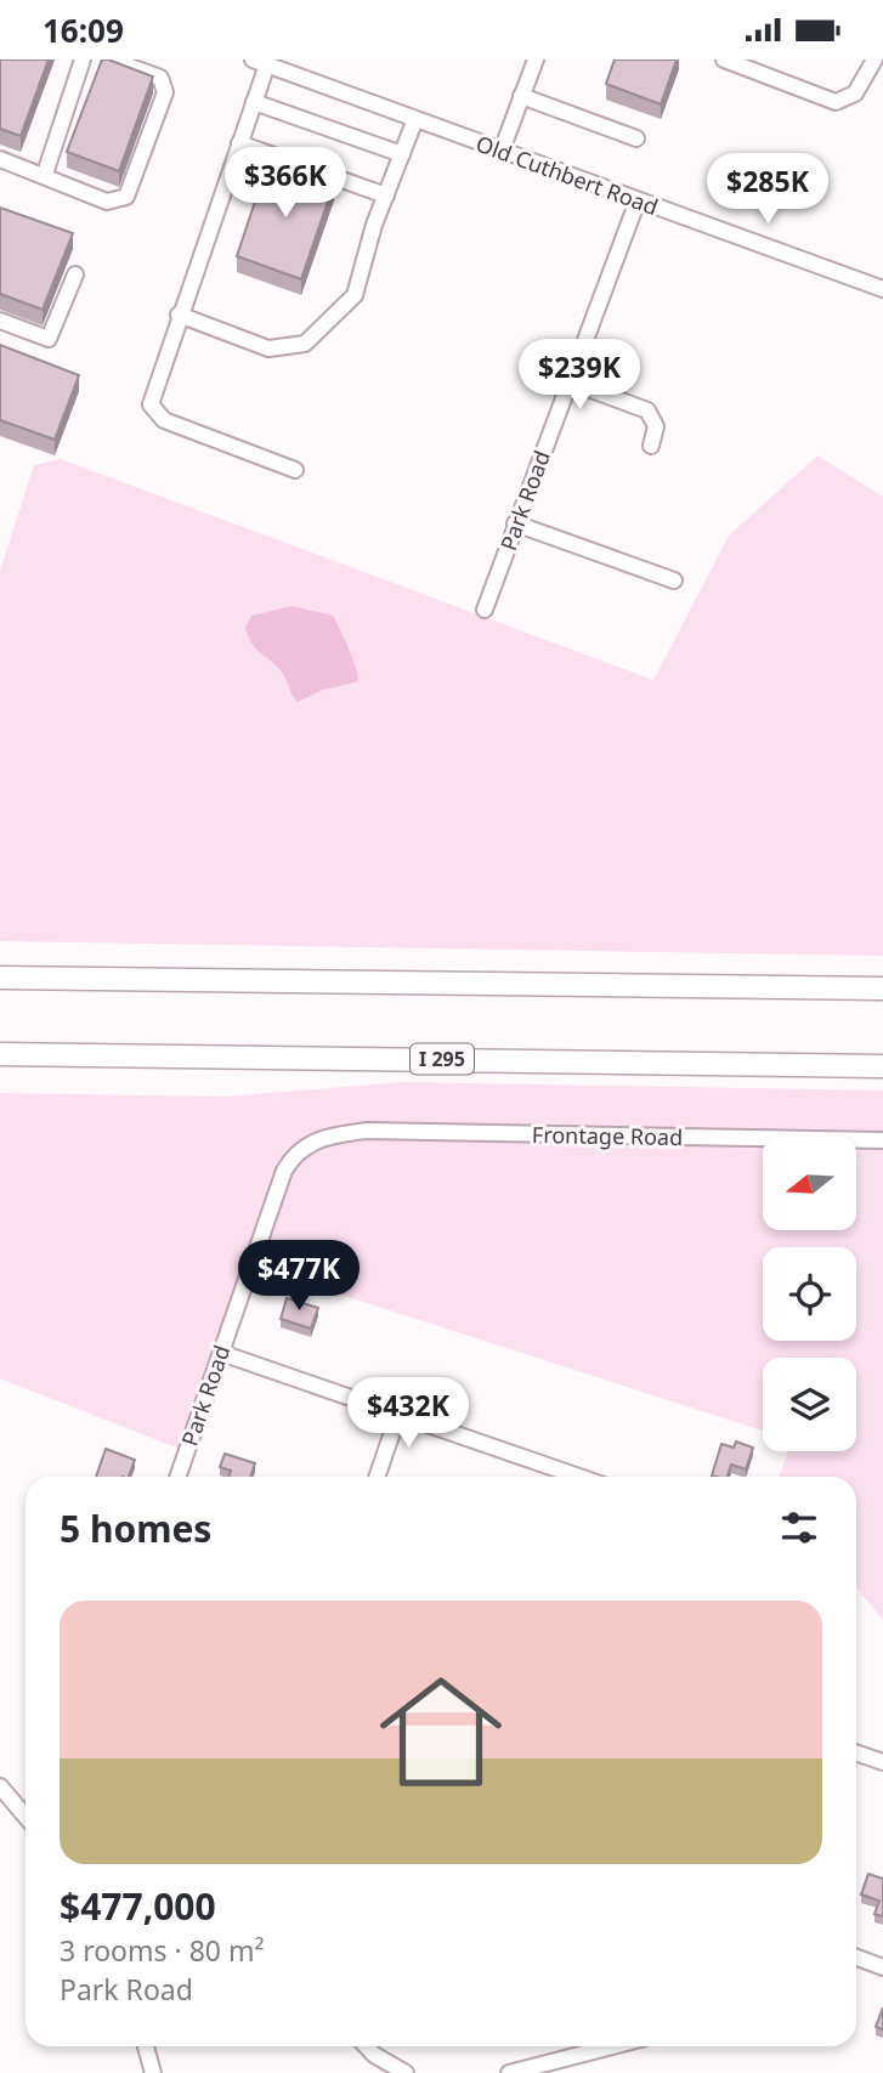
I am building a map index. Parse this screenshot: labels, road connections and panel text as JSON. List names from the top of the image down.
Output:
{
  "streets": {
    "highway": ["I 295"],
    "street": ["Old Cuthbert Road", "Park Road", "Frontage Road"]
  },
  "crossings": [
    ["Old Cuthbert Road", "Park Road"],
    ["Park Road", "Frontage Road"]
  ],
  "north": "left",
  "page": {
    "status": "16:09",
    "price": [
      "$366K",
      "$285K",
      "$239K",
      "$477K",
      "$432K"
    ],
    "heading": "5 homes",
    "list": [
      {
        "name": "$477,000",
        "note": "3 rooms · 80 m² · Park Road"
      }
    ]
  }
}
